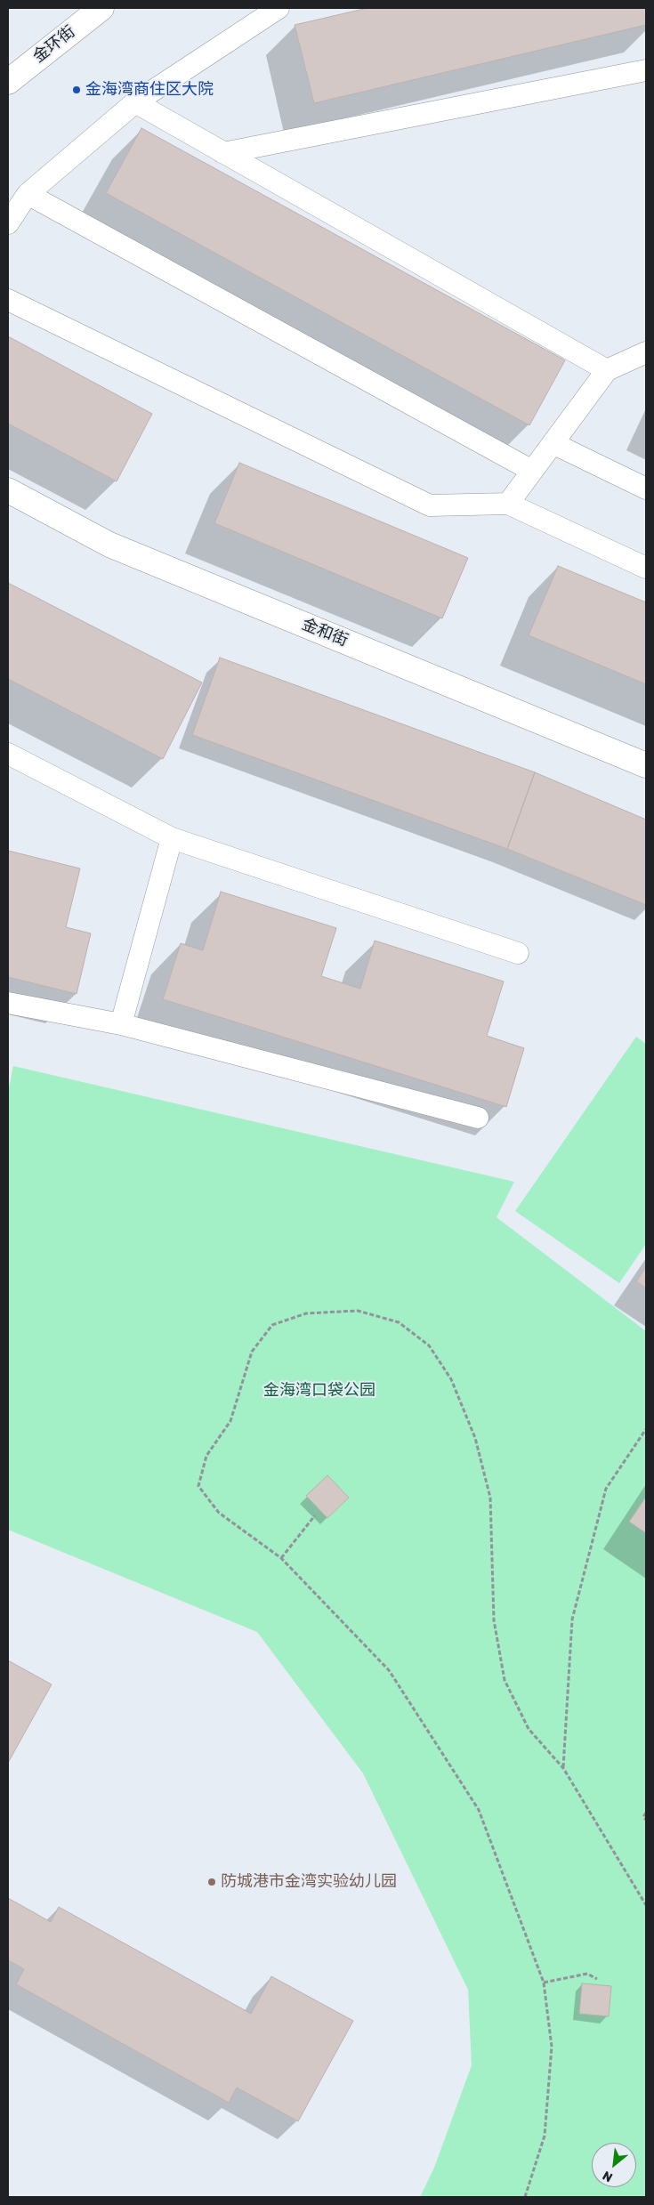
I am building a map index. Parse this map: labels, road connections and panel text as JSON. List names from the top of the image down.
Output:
{
  "streets": {
    "street": ["金环街", "金和街"]
  },
  "parks": ["金海湾口袋公园"],
  "places": ["金海湾商住区大院", "防城港市金湾实验幼儿园"],
  "north": "bottom left"
}
